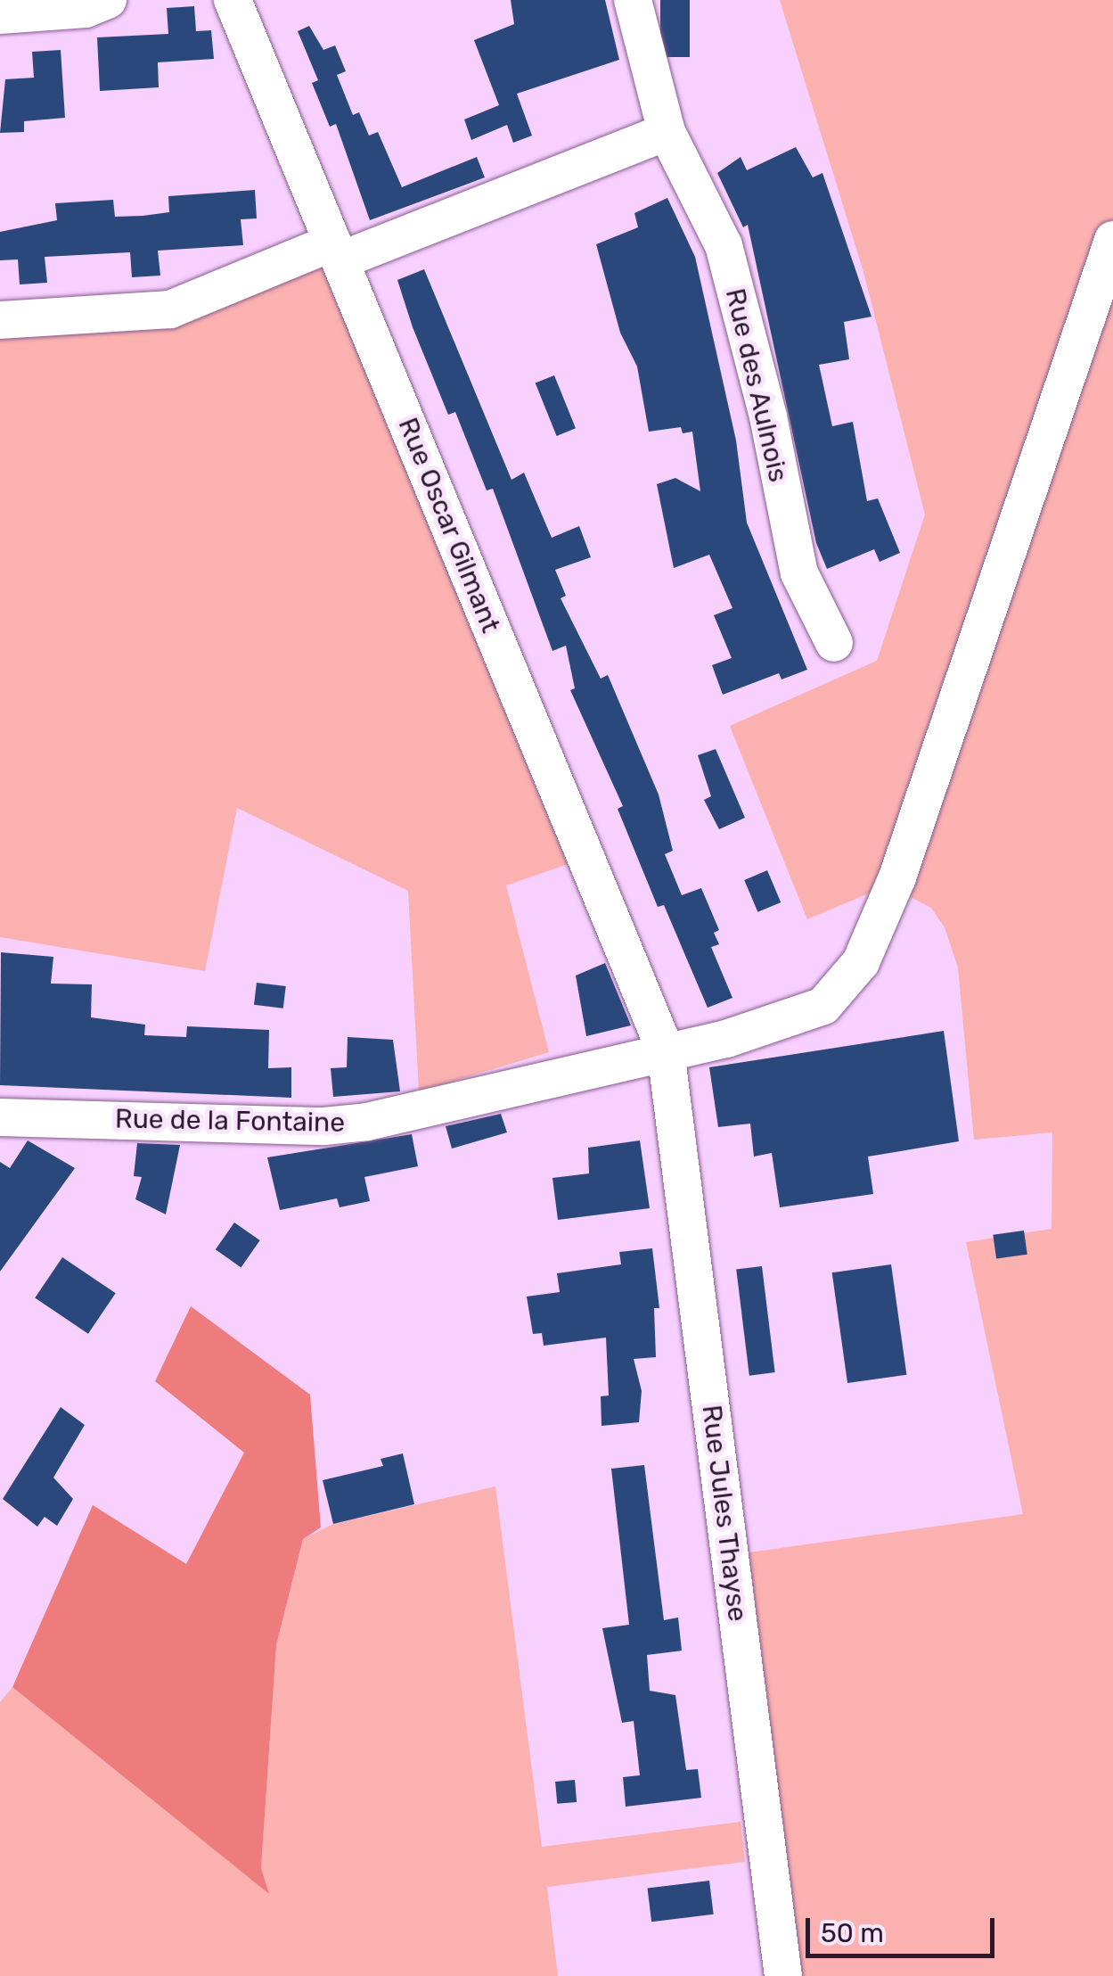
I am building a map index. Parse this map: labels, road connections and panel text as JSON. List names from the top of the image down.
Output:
{
  "streets": {
    "street": [
      "Rue des Aulnois",
      "Rue Oscar Gilmant",
      "Rue de la Fontaine",
      "Rue Jules Thayse"
    ]
  },
  "crossings": [
    ["Rue Oscar Gilmant", "Rue de la Fontaine"],
    ["Rue Oscar Gilmant", "Rue Jules Thayse"],
    ["Rue de la Fontaine", "Rue Jules Thayse"]
  ],
  "scale_bar": "50 m"
}
